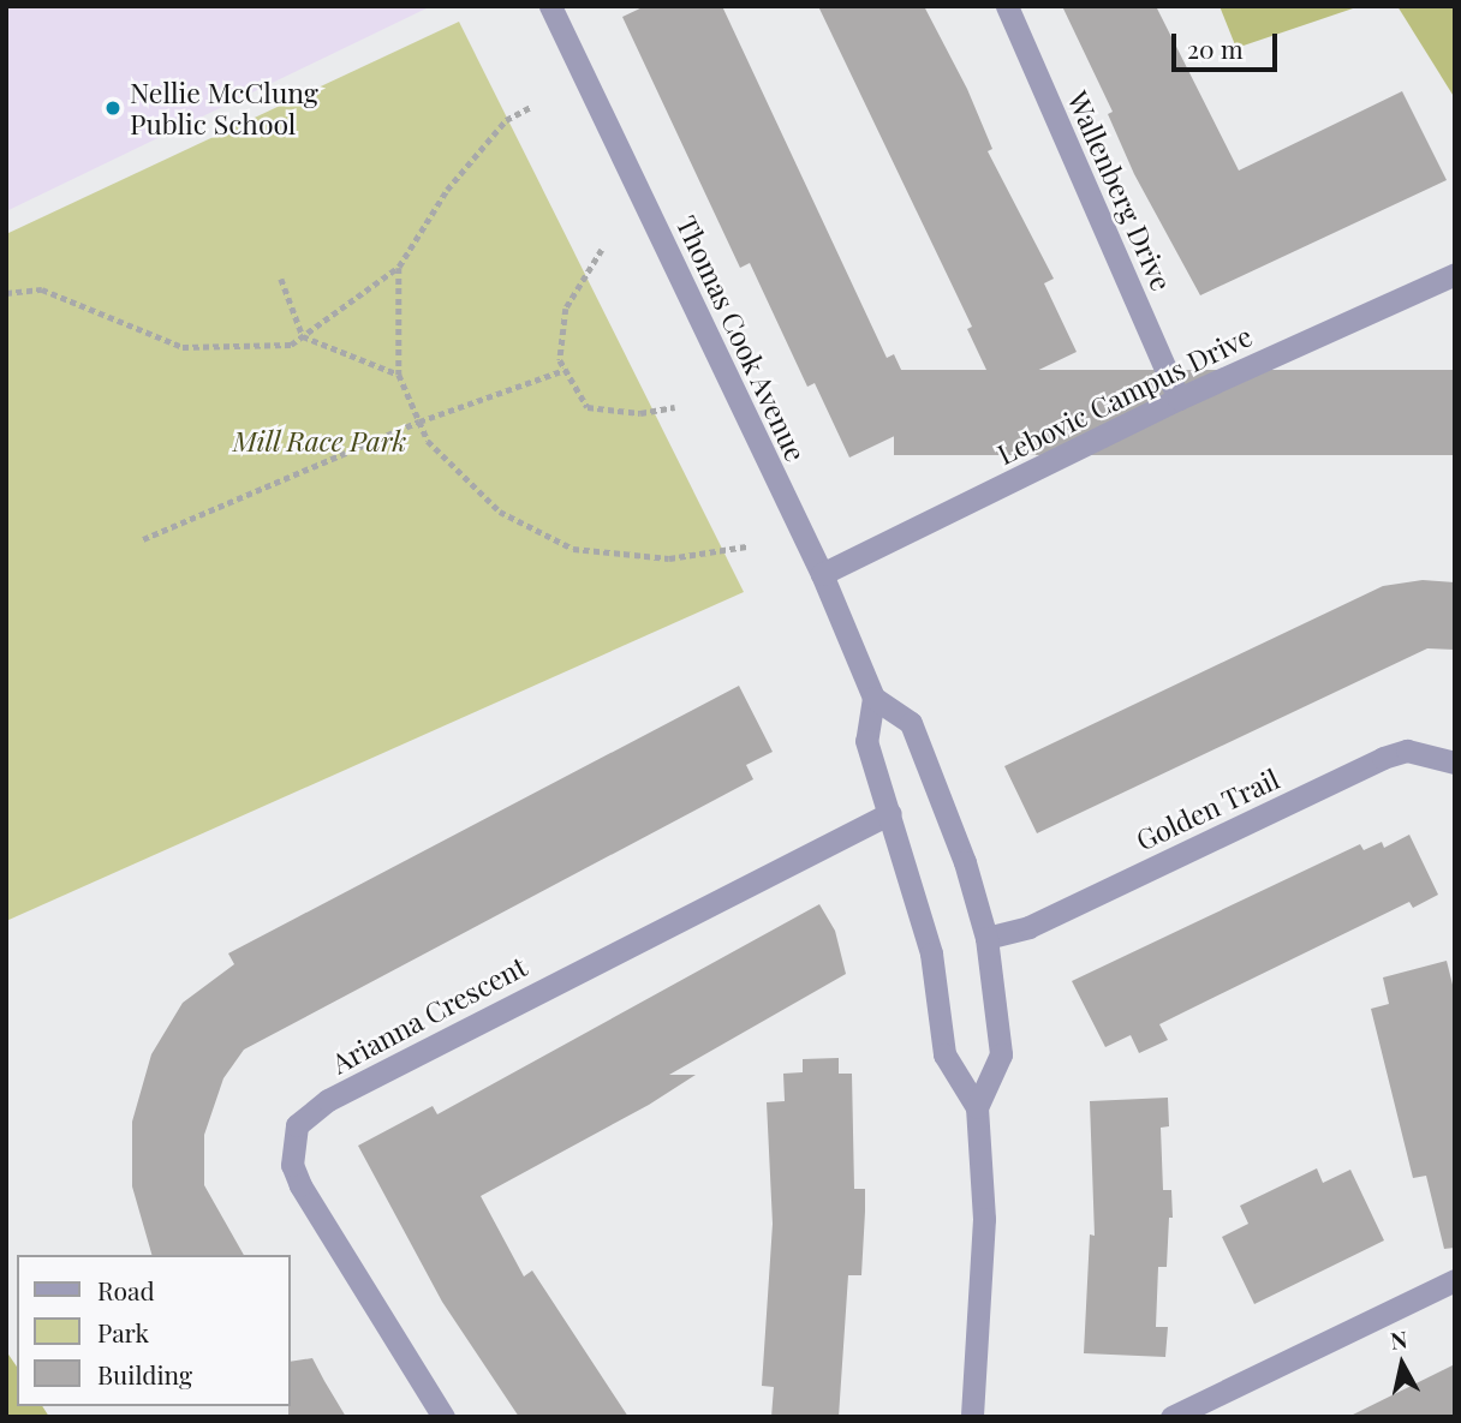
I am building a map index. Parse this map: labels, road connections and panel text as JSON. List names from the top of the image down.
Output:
{
  "streets": {
    "street": [
      "Wallenberg Drive",
      "Thomas Cook Avenue",
      "Lebovic Campus Drive",
      "Golden Trail",
      "Arianna Crescent"
    ]
  },
  "crossings": [
    ["Wallenberg Drive", "Lebovic Campus Drive"],
    ["Thomas Cook Avenue", "Lebovic Campus Drive"]
  ],
  "parks": ["Mill Race Park"],
  "places": ["Nellie McClung Public School"],
  "legend": ["Road", "Park", "Building"],
  "scale_bar": "20 m",
  "north": "top"
}
